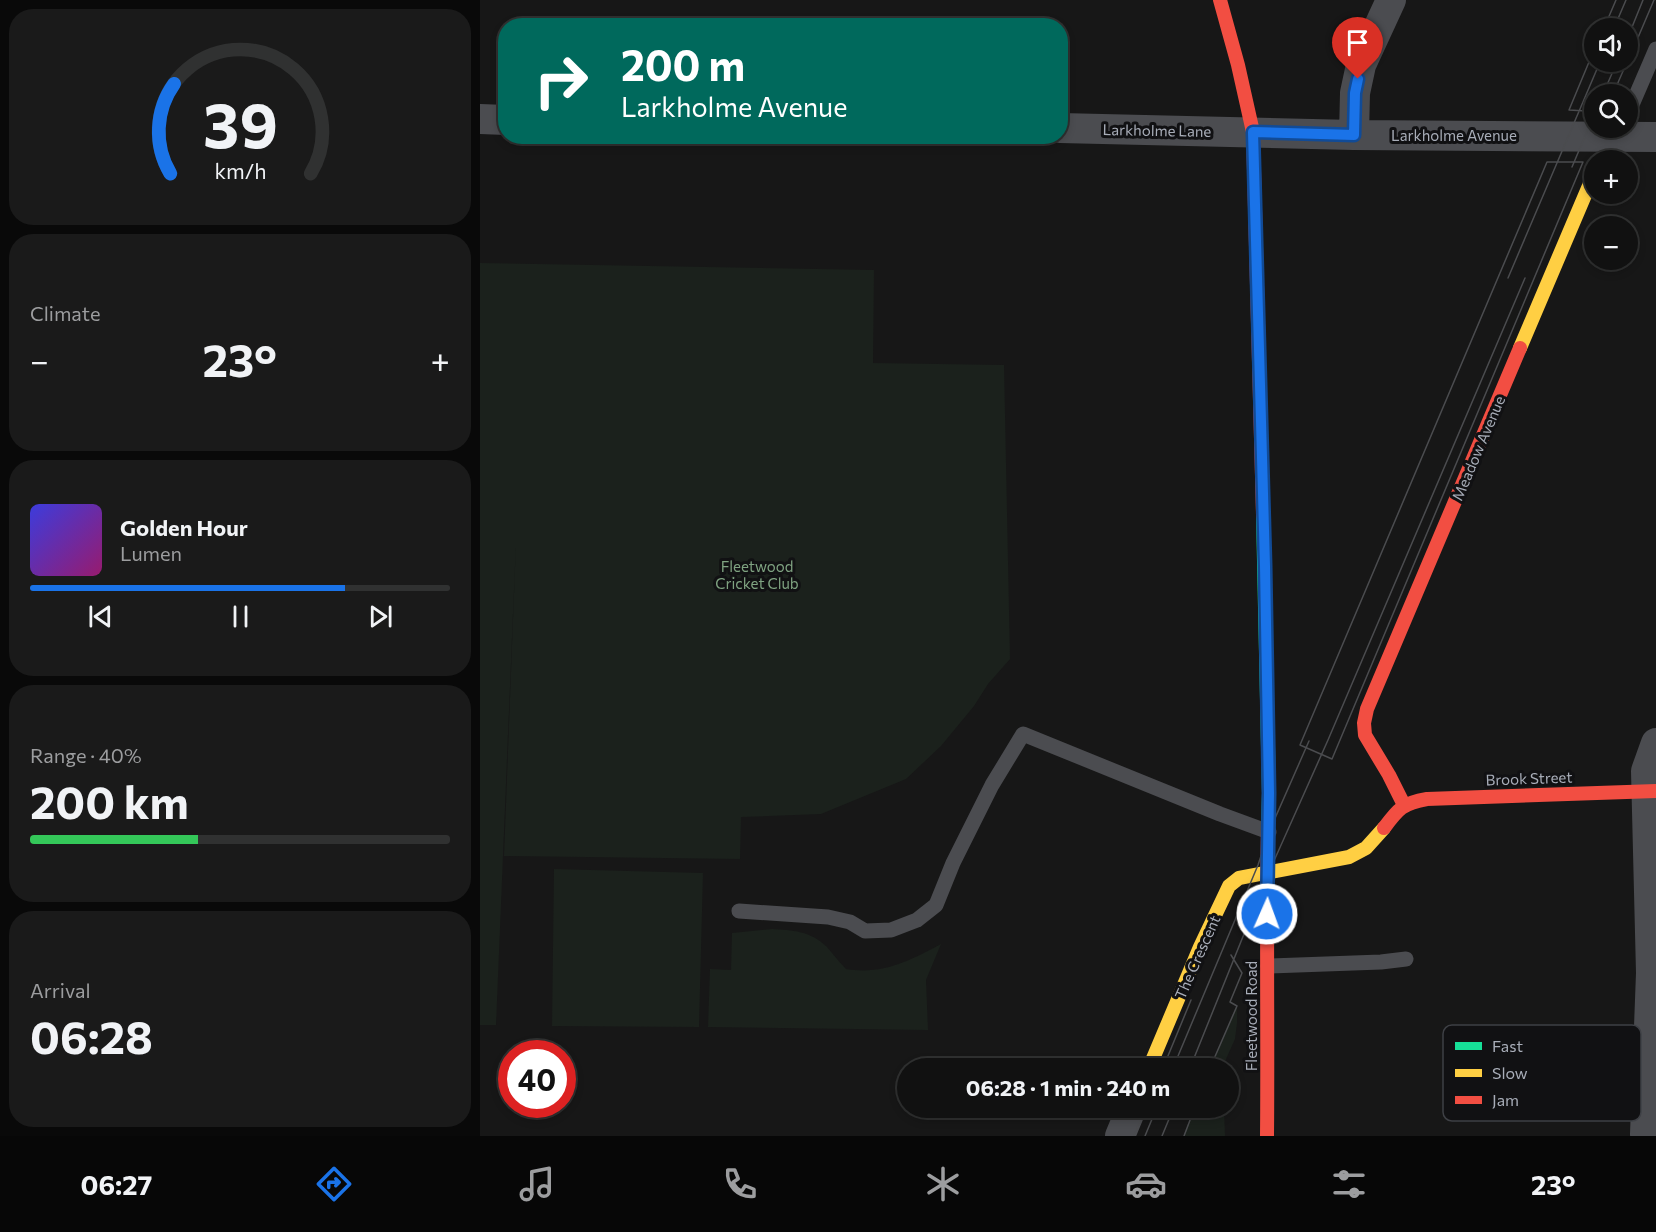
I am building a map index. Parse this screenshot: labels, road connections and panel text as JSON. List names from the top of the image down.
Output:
{
  "streets": {
    "street": [
      "Larkholme Lane",
      "Larkholme Avenue",
      "Meadow Avenue",
      "Brook Street",
      "The Crescent",
      "Fleetwood Road"
    ]
  },
  "crossings": [
    ["Larkholme Lane", "Larkholme Avenue"],
    ["Larkholme Lane", "Fleetwood Road"],
    ["Larkholme Avenue", "Fleetwood Road"],
    ["Meadow Avenue", "Brook Street"],
    ["The Crescent", "Fleetwood Road"]
  ],
  "parks": ["Fleetwood Cricket Club"],
  "legend": ["Fast", "Slow", "Jam"],
  "page": {
    "map_buttons": ["+", "−"],
    "turn": ["200 m", "Larkholme Avenue"],
    "tile": [
      "Climate",
      ["Range · 40%", "200 km"],
      ["Arrival", "06:28"]
    ],
    "heat": ["−", "23°", "+"],
    "song": ["Golden Hour", "Lumen"],
    "limit": "40",
    "trip": "06:28 · 1 min · 240 m",
    "tabs": ["06:27", "23°"],
    "gauge": ["39", "km/h"]
  }
}
